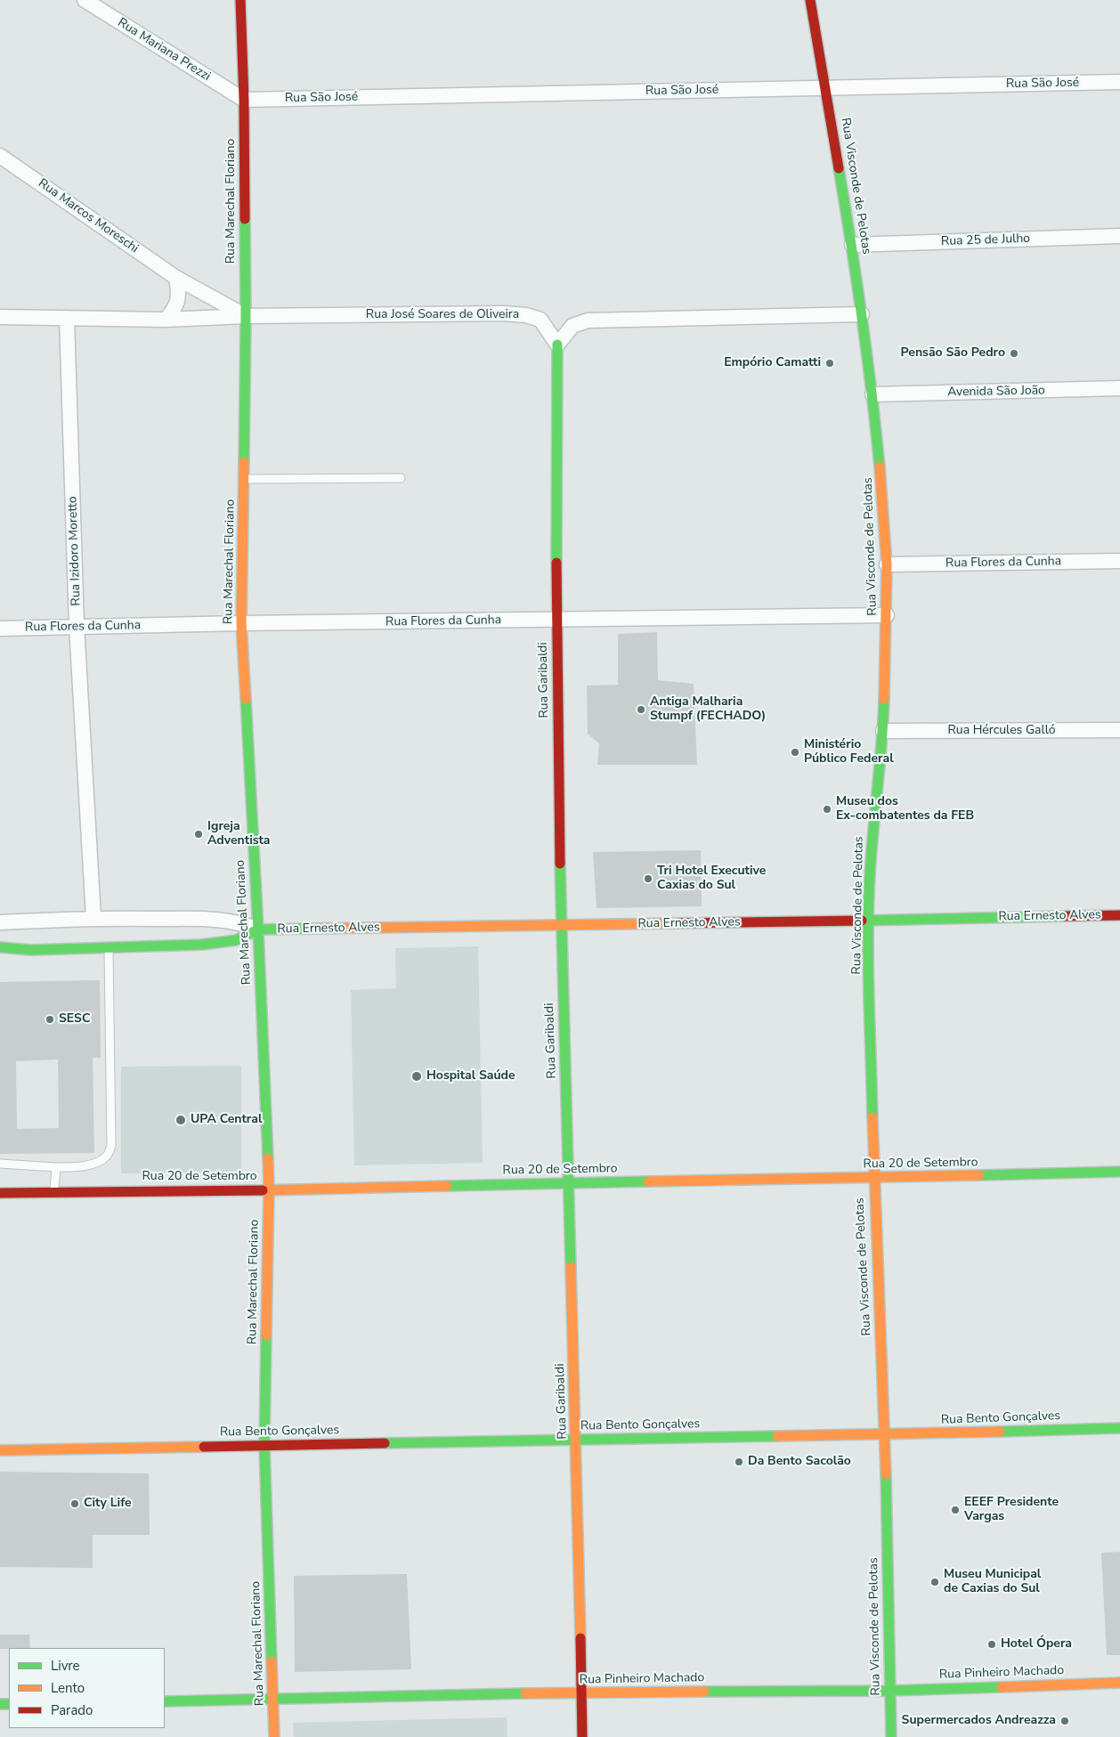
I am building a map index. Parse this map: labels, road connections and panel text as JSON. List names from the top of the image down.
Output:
{
  "streets": {
    "street": [
      "Rua Mariana Prezzi",
      "Rua São José",
      "Rua Visconde de Pelotas",
      "Rua Marechal Floriano",
      "Rua Marcos Moreschi",
      "Rua 25 de Julho",
      "Rua José Soares de Oliveira",
      "Avenida São João",
      "Rua Izidoro Moretto",
      "Rua Flores da Cunha",
      "Rua Garibaldi",
      "Rua Hércules Galló",
      "Rua Ernesto Alves",
      "Rua 20 de Setembro",
      "Rua Bento Gonçalves",
      "Rua Pinheiro Machado"
    ]
  },
  "crossings": [
    ["Rua Mariana Prezzi", "Rua São José"],
    ["Rua Mariana Prezzi", "Rua Marechal Floriano"],
    ["Rua São José", "Rua Visconde de Pelotas"],
    ["Rua São José", "Rua Marechal Floriano"],
    ["Rua Visconde de Pelotas", "Rua 25 de Julho"],
    ["Rua Visconde de Pelotas", "Avenida São João"],
    ["Rua Visconde de Pelotas", "Rua Flores da Cunha"],
    ["Rua Visconde de Pelotas", "Rua Hércules Galló"],
    ["Rua Visconde de Pelotas", "Rua Ernesto Alves"],
    ["Rua Visconde de Pelotas", "Rua 20 de Setembro"],
    ["Rua Visconde de Pelotas", "Rua Bento Gonçalves"],
    ["Rua Visconde de Pelotas", "Rua Pinheiro Machado"],
    ["Rua Marechal Floriano", "Rua Marcos Moreschi"],
    ["Rua Marechal Floriano", "Rua José Soares de Oliveira"],
    ["Rua Marechal Floriano", "Rua Flores da Cunha"],
    ["Rua Marechal Floriano", "Rua Ernesto Alves"],
    ["Rua Marechal Floriano", "Rua 20 de Setembro"],
    ["Rua Marechal Floriano", "Rua Bento Gonçalves"],
    ["Rua Marechal Floriano", "Rua Pinheiro Machado"],
    ["Rua Marcos Moreschi", "Rua José Soares de Oliveira"],
    ["Rua José Soares de Oliveira", "Rua Izidoro Moretto"],
    ["Rua José Soares de Oliveira", "Rua Garibaldi"],
    ["Rua Izidoro Moretto", "Rua Flores da Cunha"],
    ["Rua Izidoro Moretto", "Rua Ernesto Alves"],
    ["Rua Flores da Cunha", "Rua Garibaldi"],
    ["Rua Garibaldi", "Rua Ernesto Alves"],
    ["Rua Garibaldi", "Rua 20 de Setembro"],
    ["Rua Garibaldi", "Rua Bento Gonçalves"],
    ["Rua Garibaldi", "Rua Pinheiro Machado"]
  ],
  "places": [
    "Pensão São Pedro",
    "Empório Camatti",
    "Antiga Malharia Stumpf (FECHADO)",
    "Ministério Público Federal",
    "Museu dos Ex-combatentes da FEB",
    "Igreja Adventista",
    "Tri Hotel Executive Caxias do Sul",
    "SESC",
    "Hospital Saúde",
    "UPA Central",
    "Da Bento Sacolão",
    "City Life",
    "EEEF Presidente Vargas",
    "Museu Municipal de Caxias do Sul",
    "Hotel Ópera",
    "Supermercados Andreazza"
  ],
  "legend": ["Livre", "Lento", "Parado"]
}
